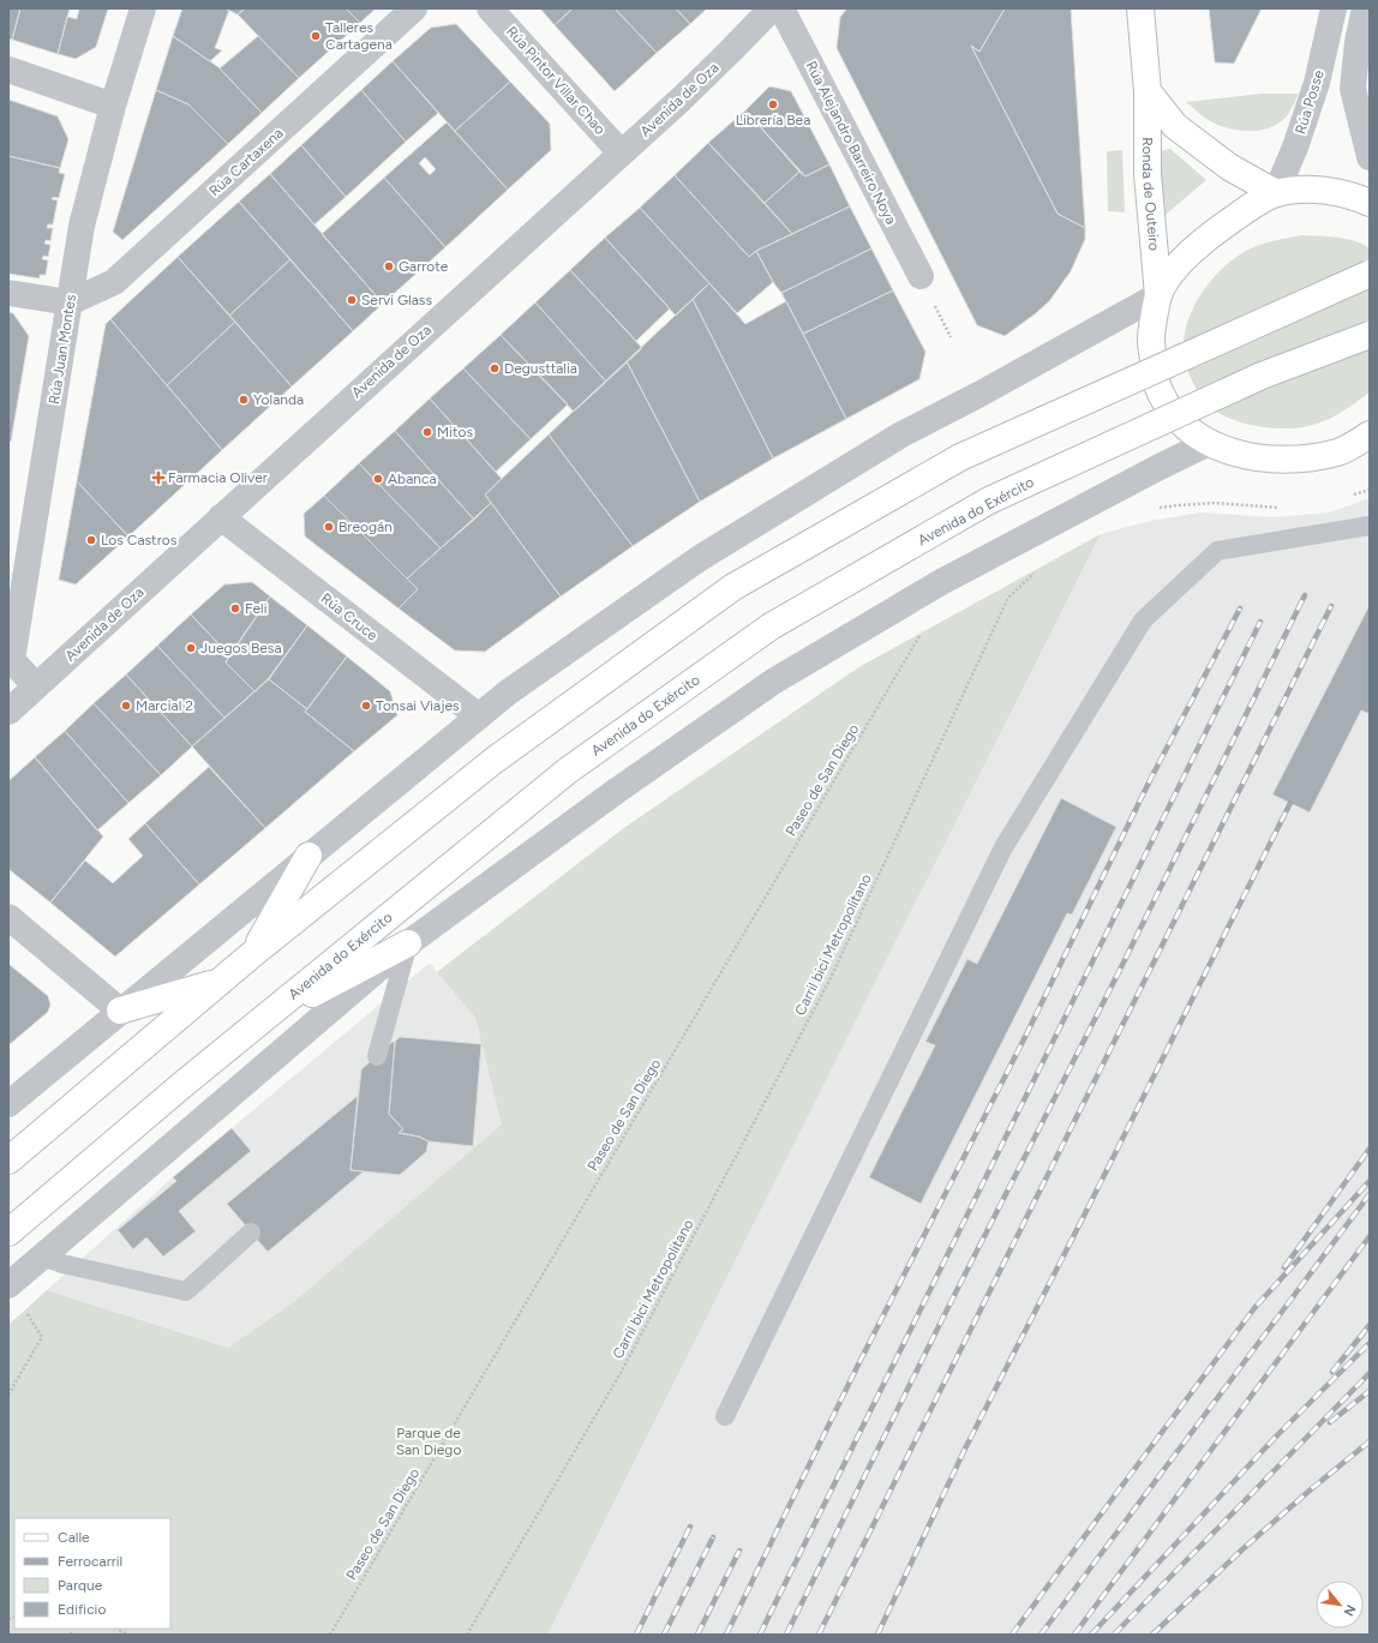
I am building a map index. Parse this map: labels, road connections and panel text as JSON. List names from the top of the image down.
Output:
{
  "streets": {
    "main road": ["Ronda de Outeiro", "Avenida do Exército"],
    "street": [
      "Rúa Pintor Villar Chao",
      "Avenida de Oza",
      "Rúa Posse",
      "Rúa Alejandro Barreiro Noya",
      "Rúa Cartaxena",
      "Rúa Juan Montes",
      "Rúa Cruce"
    ],
    "path": ["Paseo de San Diego", "Carril bici Metropolitano"]
  },
  "crossings": [
    ["Rúa Pintor Villar Chao", "Avenida de Oza"],
    ["Avenida de Oza", "Rúa Juan Montes"],
    ["Avenida de Oza", "Rúa Cruce"],
    ["Rúa Posse", "Ronda de Outeiro"],
    ["Rúa Cartaxena", "Rúa Juan Montes"]
  ],
  "parks": ["Parque de San Diego"],
  "places": {
    "other": [
      "Talleres Cartagena",
      "Librería Bea",
      "Garrote",
      "Servi Glass",
      "Degusttalia",
      "Yolanda",
      "Mitos",
      "Abanca",
      "Breogán",
      "Los Castros",
      "Feli",
      "Juegos Besa",
      "Marcial 2",
      "Tonsai Viajes"
    ],
    "health": ["Farmacia Oliver"]
  },
  "legend": [
    "Calle",
    "Ferrocarril",
    "Parque",
    "Edificio"
  ],
  "north": "bottom right"
}
